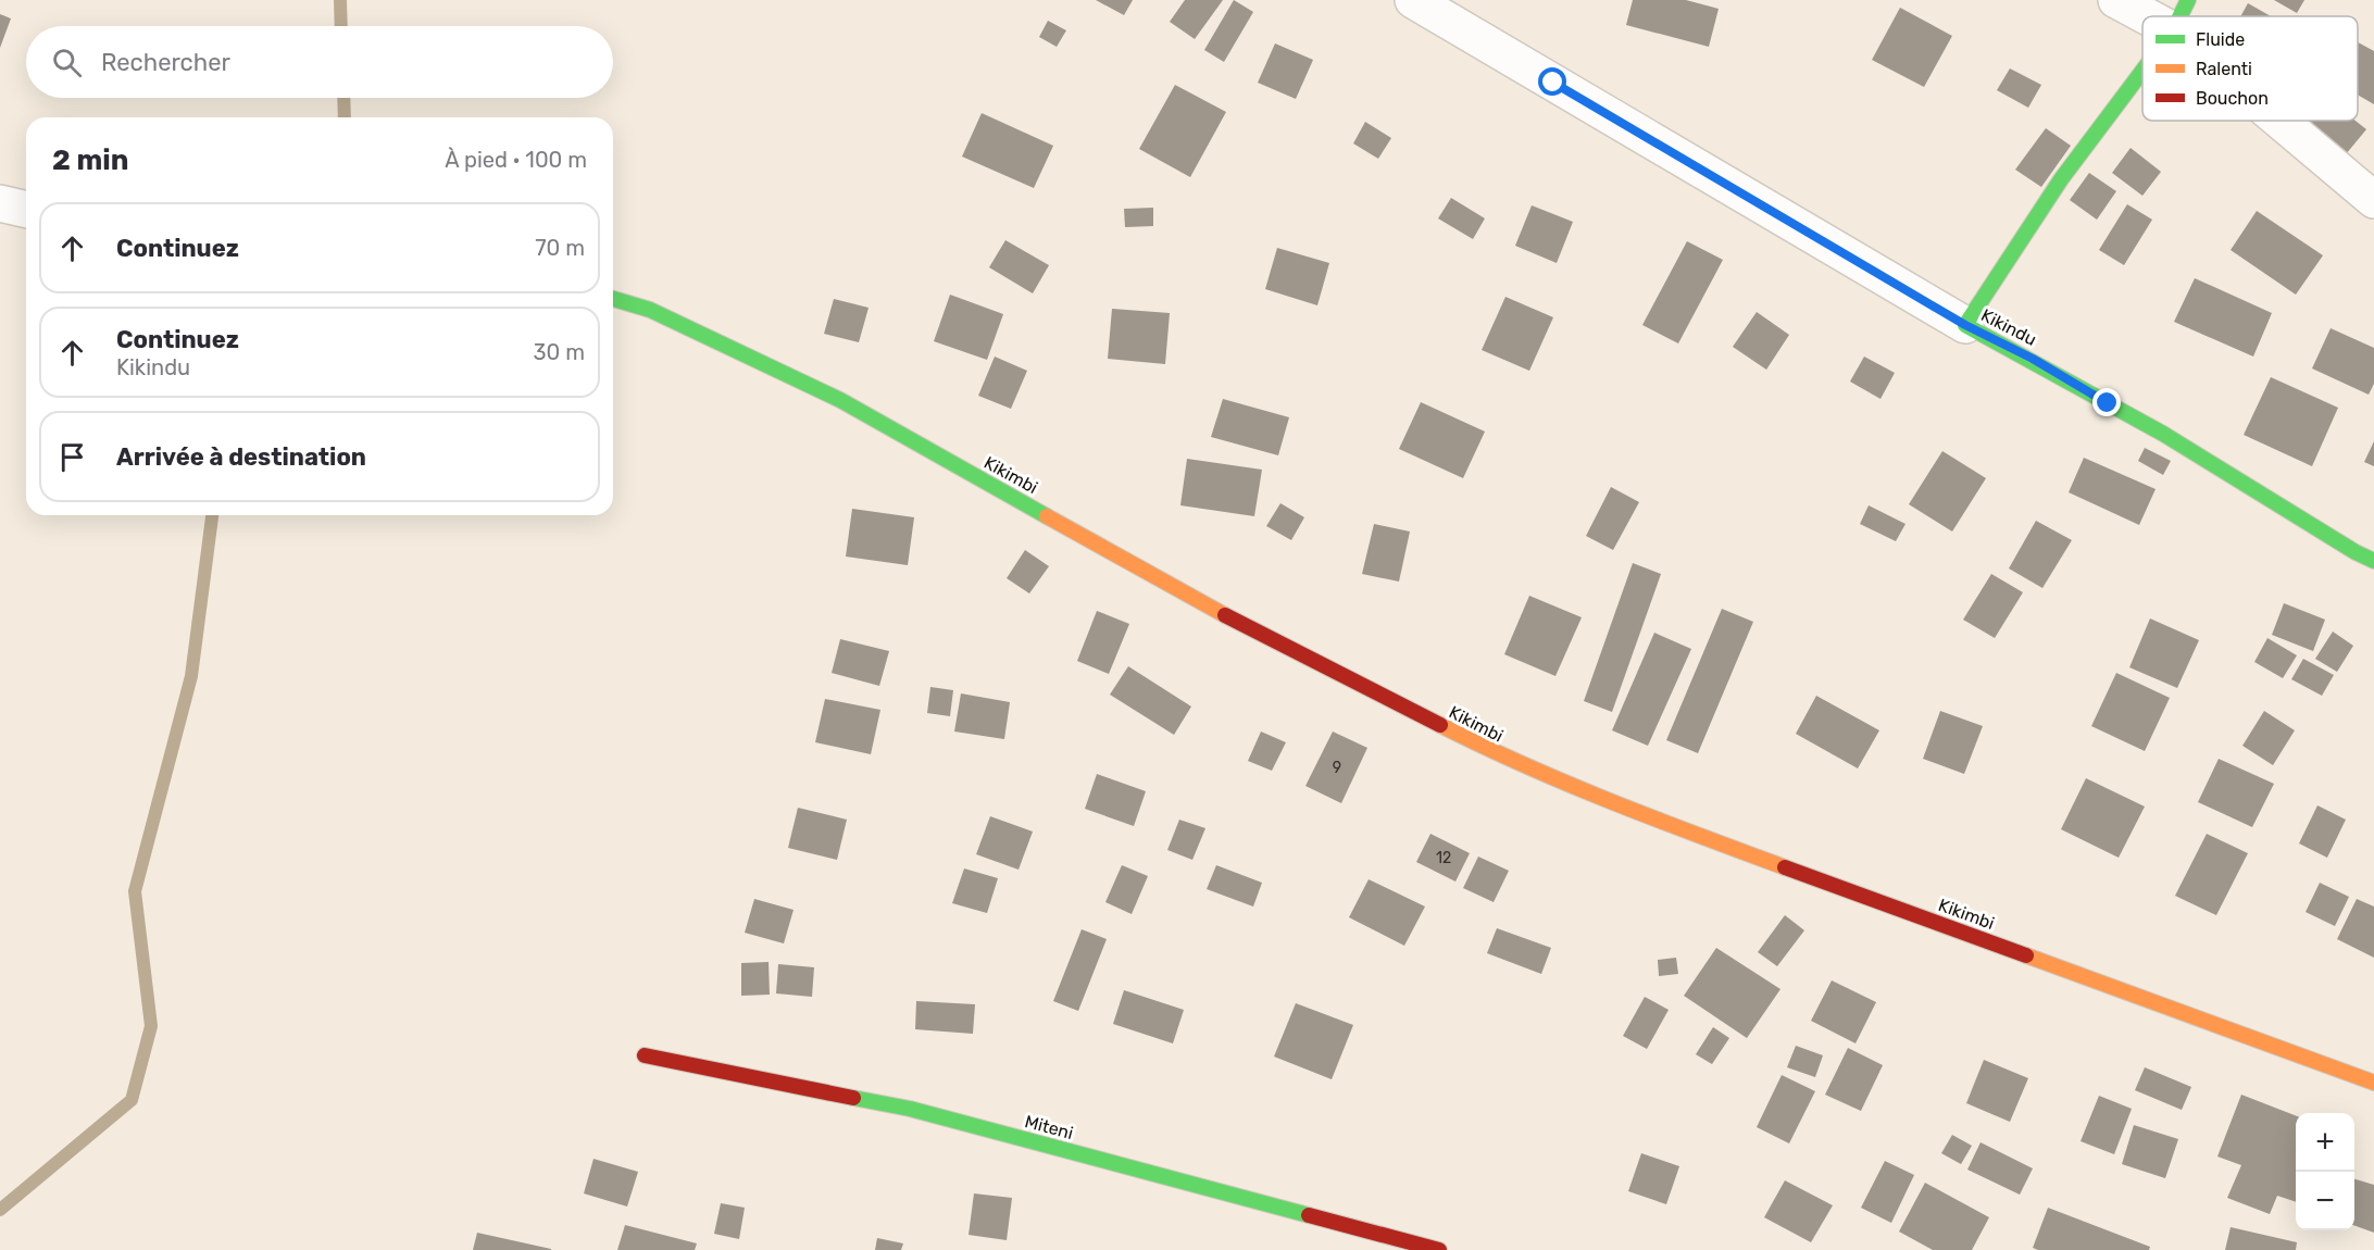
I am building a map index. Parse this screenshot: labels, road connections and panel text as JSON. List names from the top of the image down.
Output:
{
  "streets": {
    "street": ["Kikindu", "Kikimbi", "Miteni"]
  },
  "house_numbers": ["9", "12"],
  "legend": ["Fluide", "Ralenti", "Bouchon"],
  "page": {
    "search": "Rechercher",
    "heading": ["2 min", "À pied · 100 m"],
    "list": [
      ["Continuez", "70 m"],
      ["Continuez", "Kikindu", "30 m"],
      "Arrivée à destination"
    ],
    "map_buttons": ["+", "−"]
  }
}
